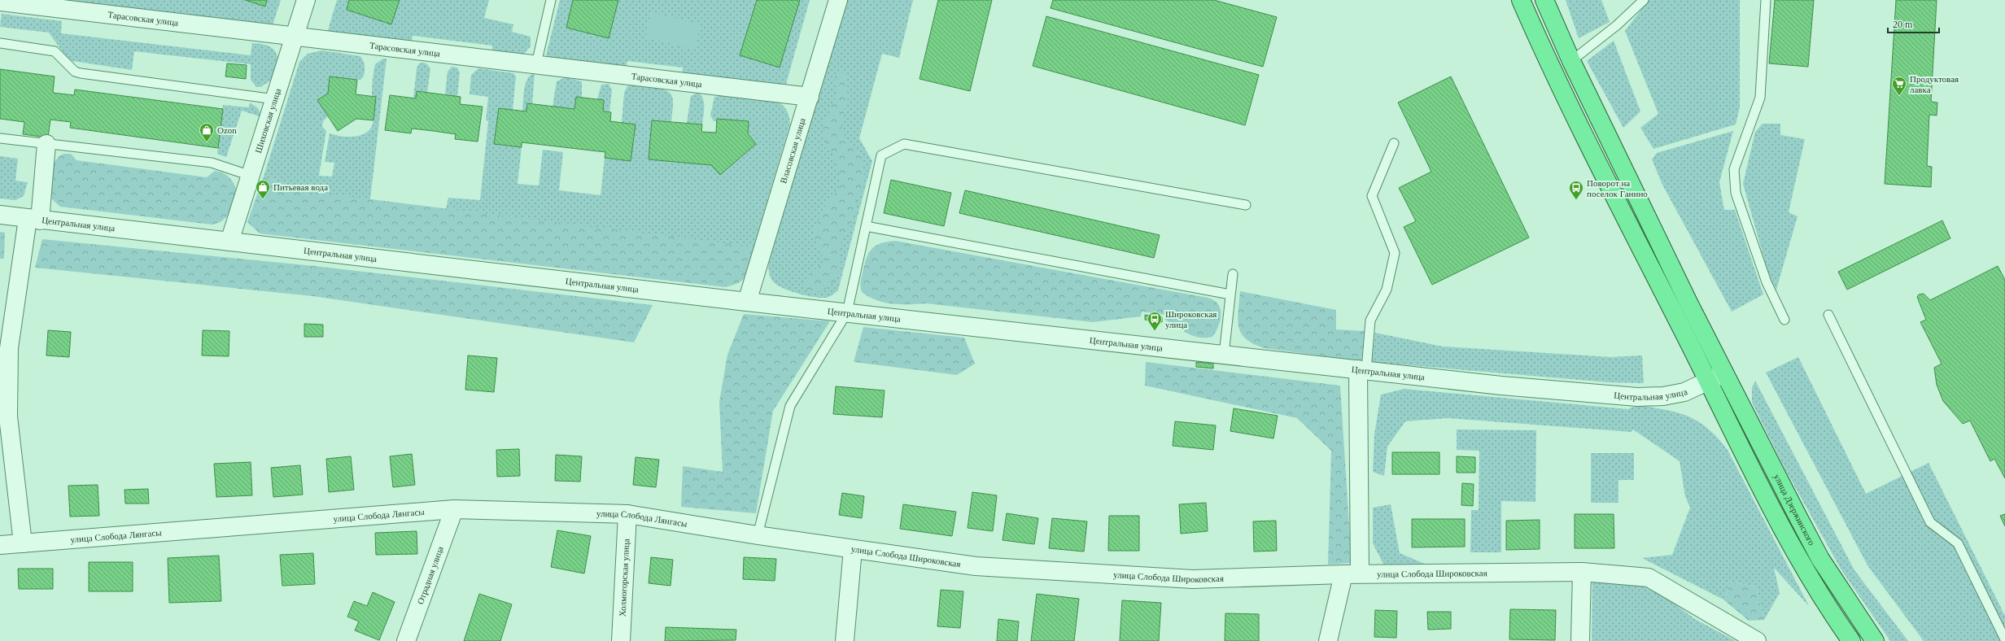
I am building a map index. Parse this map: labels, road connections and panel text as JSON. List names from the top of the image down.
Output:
{
  "streets": {
    "highway": ["улица Дзержинского"],
    "street": [
      "Тарасовская улица",
      "Шиховская улица",
      "Власовская улица",
      "Центральная улица",
      "улица Слобода Лянгасы",
      "улица Слобода Широковская",
      "Отрадная улица",
      "Холмогорская улица"
    ]
  },
  "crossings": [
    ["Тарасовская улица", "Шиховская улица"],
    ["Тарасовская улица", "Власовская улица"],
    ["Шиховская улица", "Центральная улица"],
    ["Власовская улица", "Центральная улица"],
    ["Центральная улица", "улица Дзержинского"],
    ["улица Слобода Лянгасы", "улица Слобода Широковская"],
    ["улица Слобода Лянгасы", "Отрадная улица"],
    ["улица Слобода Лянгасы", "Холмогорская улица"]
  ],
  "places": {
    "supermarket": ["Продуктовая лавка"],
    "shop": ["Ozon", "Питьевая вода"],
    "bus stop": ["Поворот на поселок Ганино", "Широковская улица"]
  },
  "scale_bar": "20 m"
}
